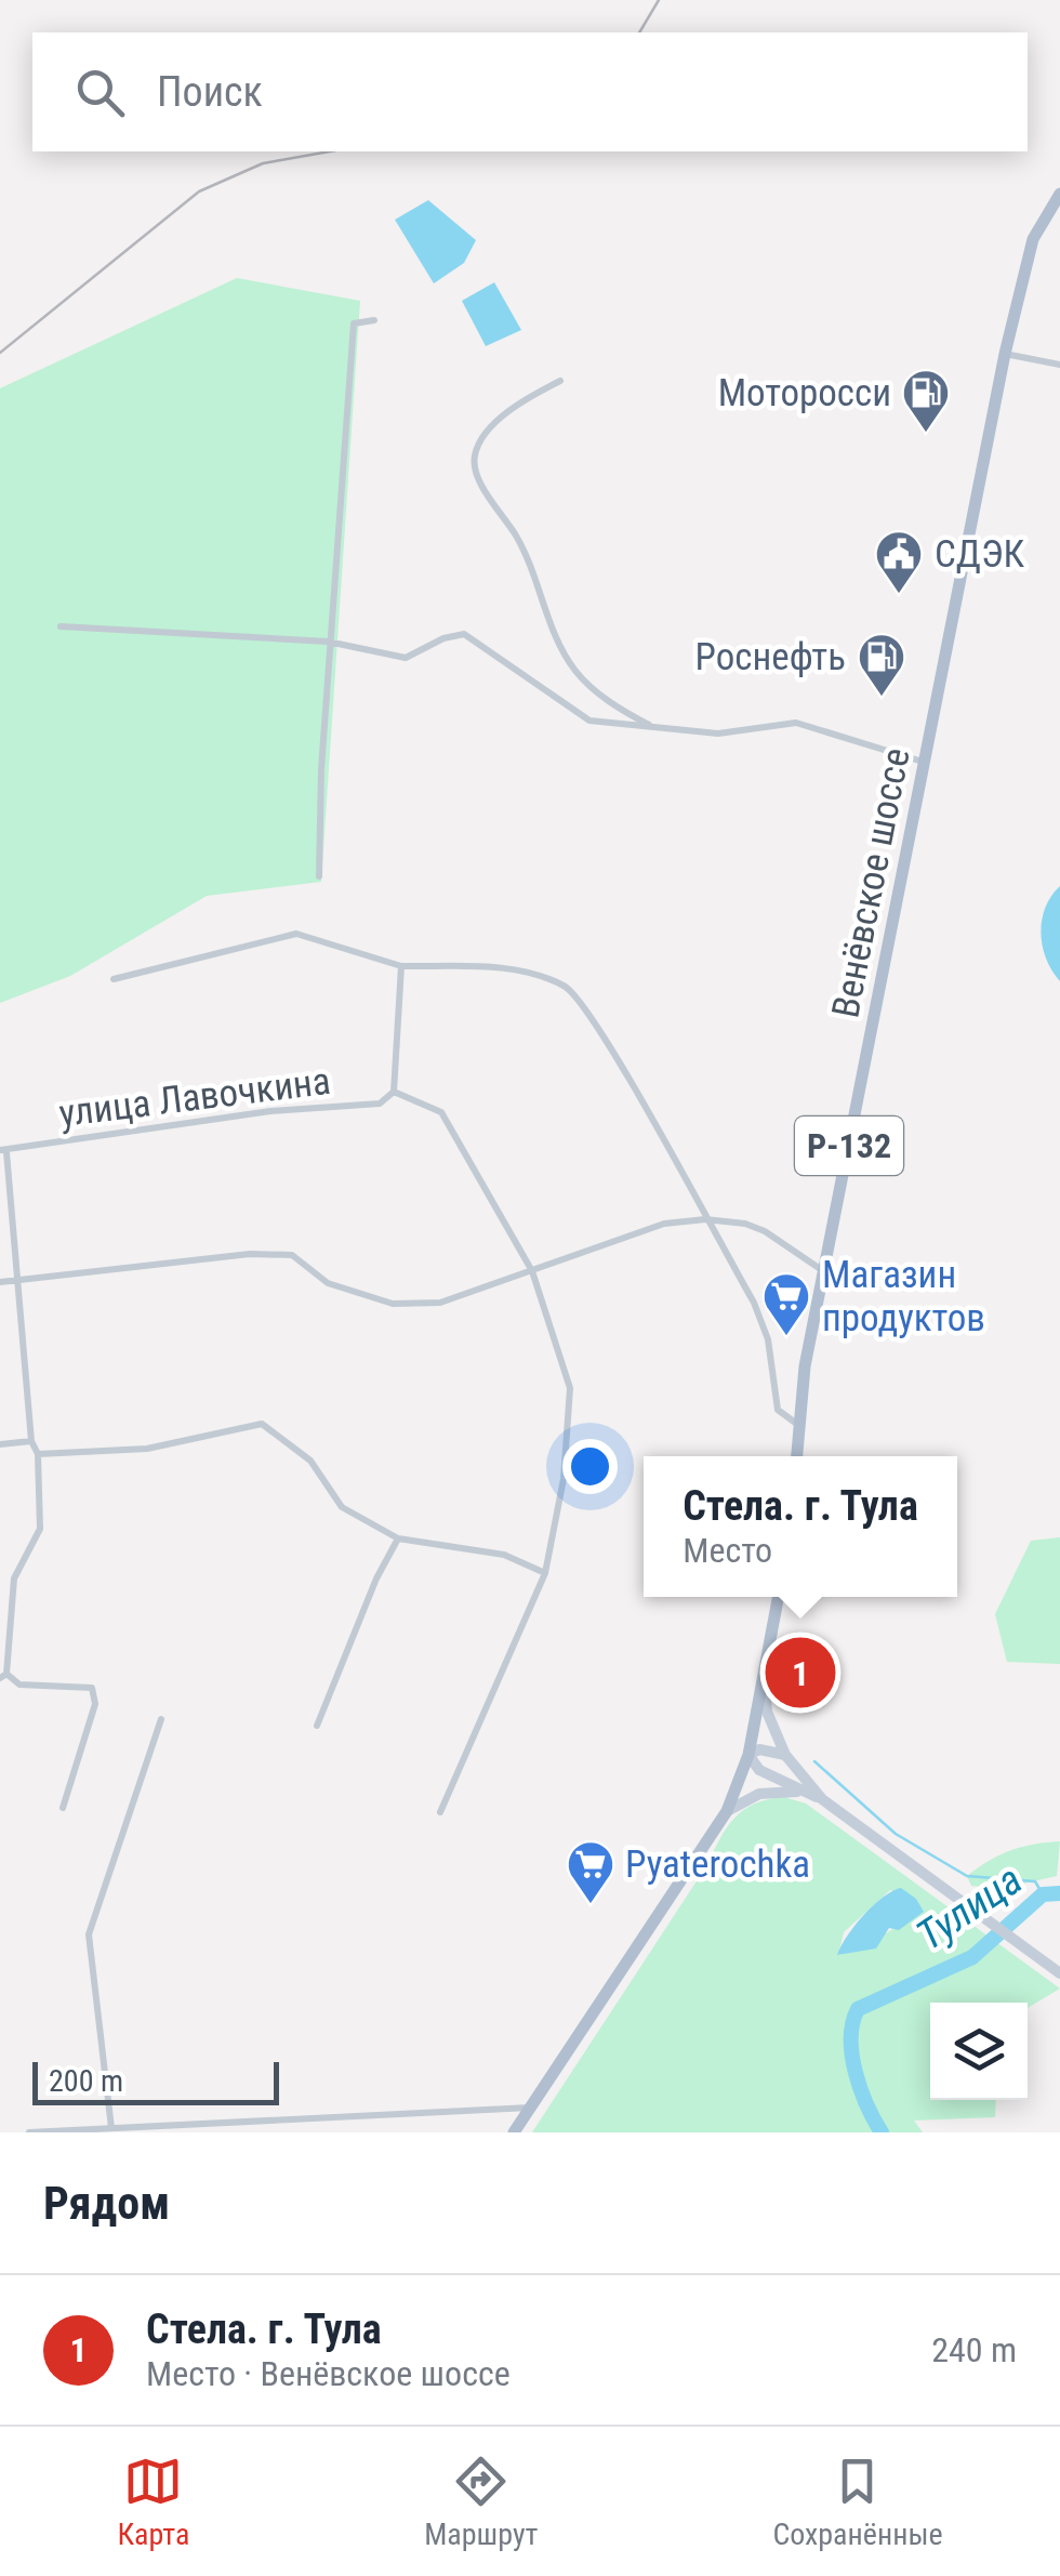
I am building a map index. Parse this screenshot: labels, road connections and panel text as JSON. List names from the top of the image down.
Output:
{
  "streets": {
    "main road": ["Венёвское шоссе", "Р-132"],
    "street": ["улица Лавочкина"]
  },
  "water": ["Тулица"],
  "places": {
    "fuel station": ["Моторосси", "Роснефть"],
    "public building": ["СДЭК"],
    "supermarket": ["Магазин продуктов", "Pyaterochka"]
  },
  "scale_bar": "200 m",
  "page": {
    "search": "Поиск",
    "popup": ["Стела. г. Тула", "Место"],
    "pins": "1",
    "scale": "200 m",
    "heading": "Рядом",
    "list": [
      {
        "mark": "1",
        "name": "Стела. г. Тула",
        "note": "Место · Венёвское шоссе",
        "value": "240 m"
      }
    ],
    "nav": ["Карта", "Маршрут", "Сохранённые"]
  }
}
